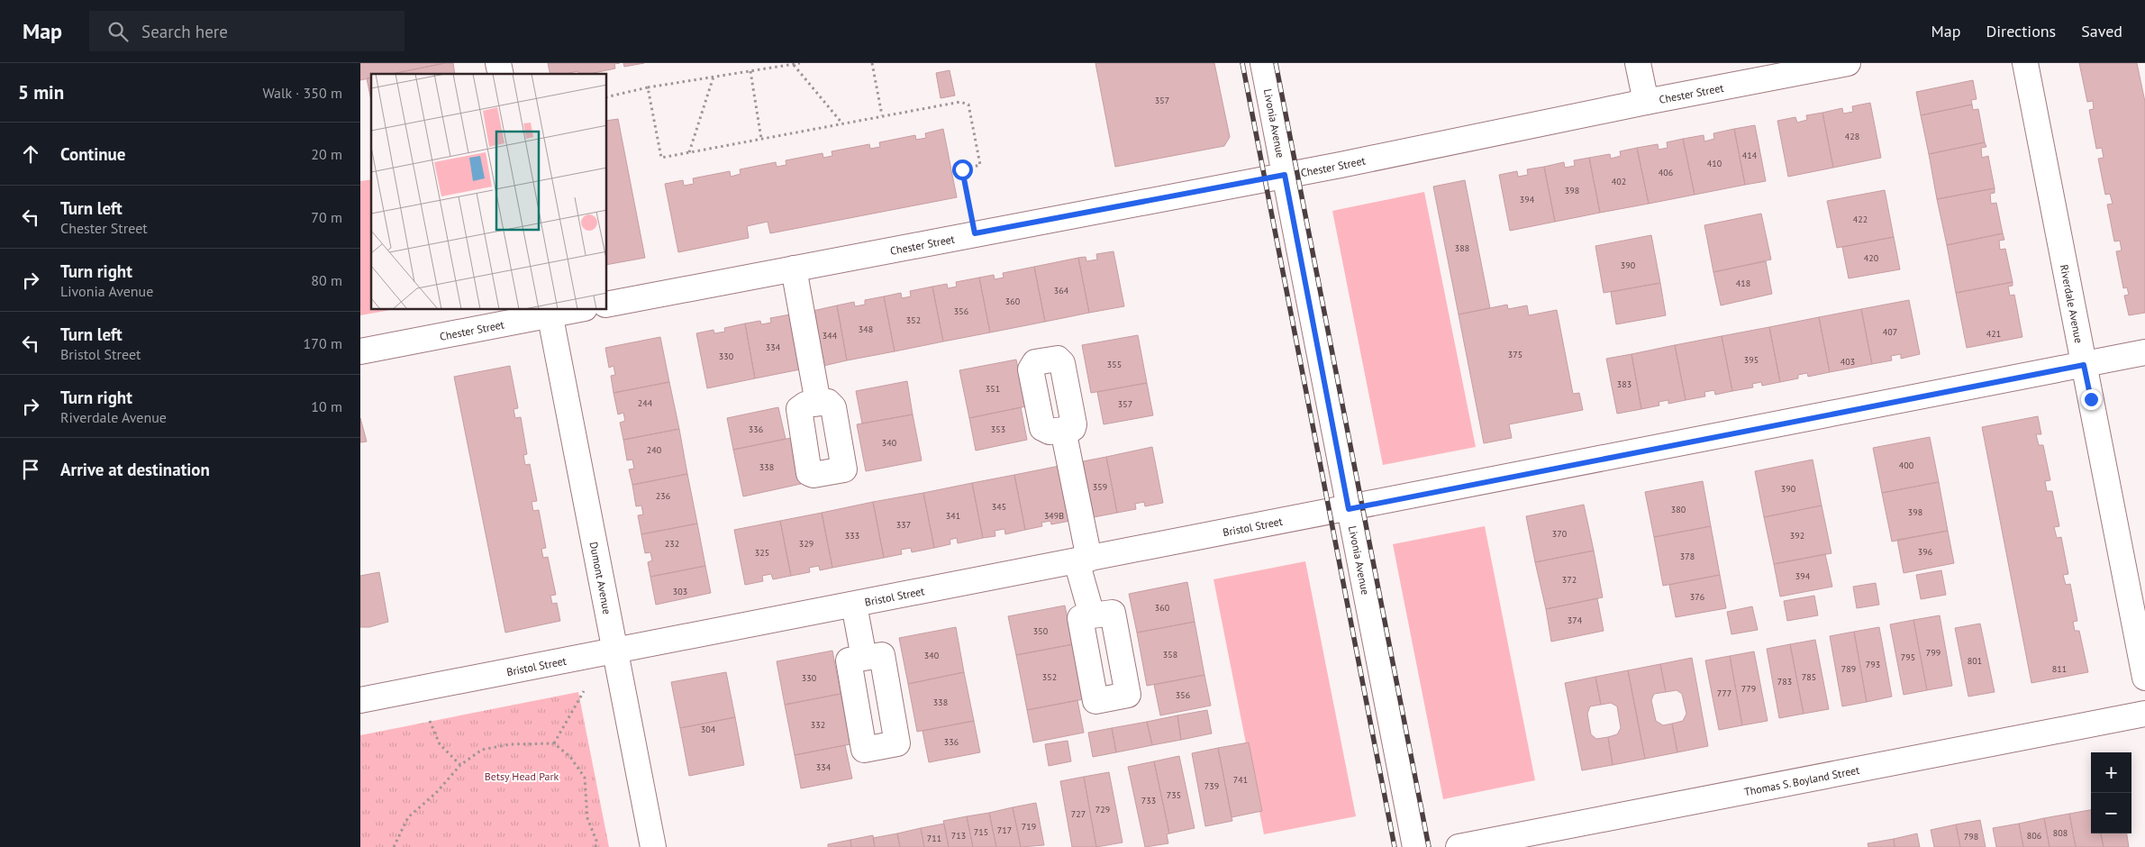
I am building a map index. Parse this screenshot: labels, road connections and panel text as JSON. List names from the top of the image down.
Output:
{
  "streets": {
    "street": [
      "Chester Street",
      "Livonia Avenue",
      "Riverdale Avenue",
      "Bristol Street",
      "Dumont Avenue",
      "Thomas S. Boyland Street"
    ]
  },
  "crossings": [
    ["Chester Street", "Livonia Avenue"],
    ["Chester Street", "Dumont Avenue"],
    ["Livonia Avenue", "Bristol Street"],
    ["Riverdale Avenue", "Bristol Street"],
    ["Bristol Street", "Dumont Avenue"]
  ],
  "parks": ["Betsy Head Park"],
  "house_numbers": [
    "357",
    "428",
    "414",
    "410",
    "406",
    "402",
    "398",
    "394",
    "422",
    "388",
    "420",
    "390",
    "418",
    "364",
    "360",
    "356",
    "352",
    "348",
    "407",
    "421",
    "344",
    "334",
    "375",
    "330",
    "395",
    "403",
    "355",
    "383",
    "351",
    "244",
    "357",
    "336",
    "353",
    "340",
    "240",
    "400",
    "338",
    "359",
    "390",
    "236",
    "345",
    "380",
    "398",
    "341",
    "349B",
    "337",
    "370",
    "333",
    "392",
    "232",
    "329",
    "396",
    "325",
    "378",
    "394",
    "372",
    "303",
    "376",
    "360",
    "374",
    "350",
    "799",
    "358",
    "340",
    "795",
    "801",
    "793",
    "789",
    "811",
    "352",
    "785",
    "330",
    "783",
    "779",
    "777",
    "356",
    "338",
    "332",
    "304",
    "336",
    "334",
    "741",
    "739",
    "735",
    "733",
    "729",
    "727",
    "719",
    "717",
    "715",
    "808",
    "713",
    "806",
    "798",
    "711"
  ],
  "page": {
    "header": "Map",
    "search": "Search here",
    "nav": ["Map", "Directions", "Saved"],
    "heading": ["5 min", "Walk · 350 m"],
    "list": [
      ["Continue", "20 m"],
      ["Turn left", "Chester Street", "70 m"],
      ["Turn right", "Livonia Avenue", "80 m"],
      ["Turn left", "Bristol Street", "170 m"],
      ["Turn right", "Riverdale Avenue", "10 m"],
      "Arrive at destination"
    ],
    "map_buttons": ["+", "−"]
  }
}
